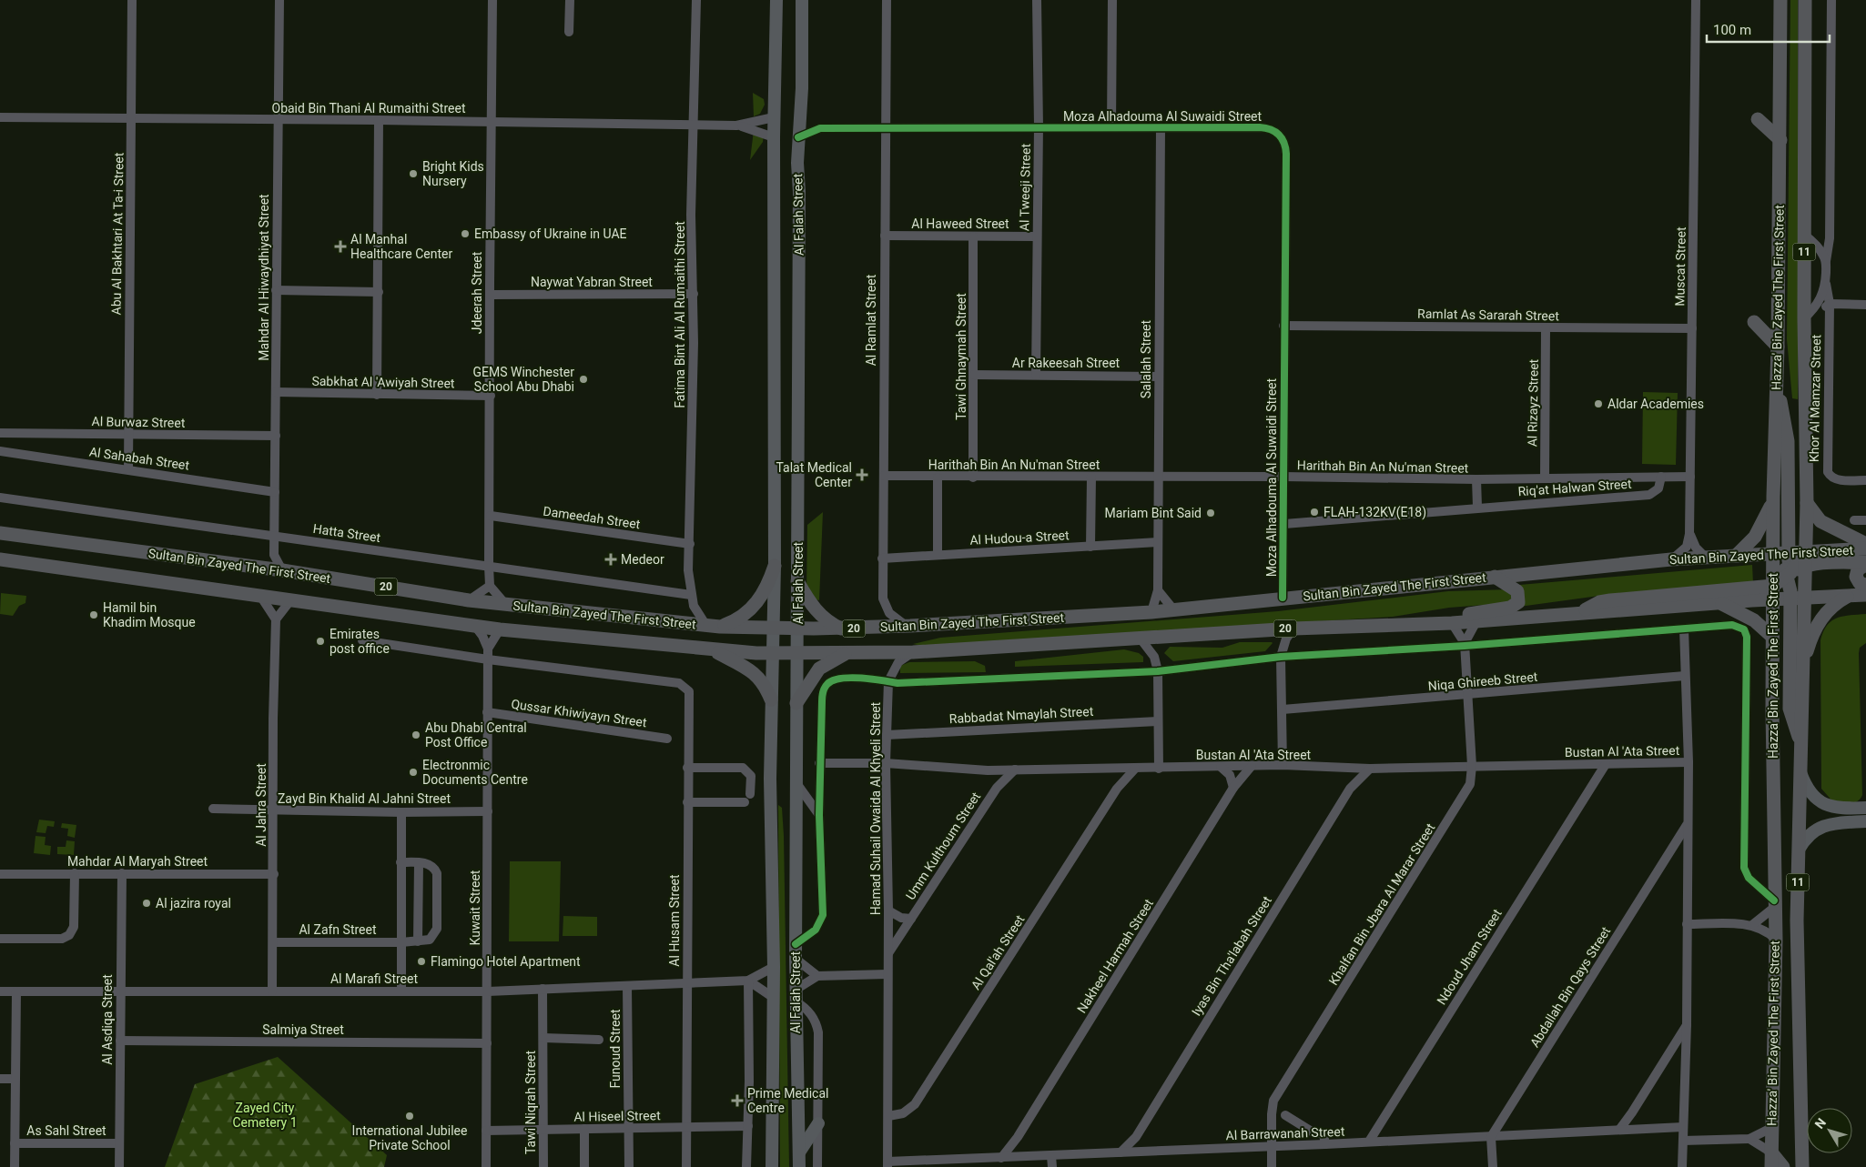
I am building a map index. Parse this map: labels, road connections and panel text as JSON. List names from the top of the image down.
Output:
{
  "streets": {
    "main road": [
      "Al Falah Street",
      "11",
      "Hazza' Bin Zayed The First Street",
      "Sultan Bin Zayed The First Street",
      "20"
    ],
    "street": [
      "Obaid Bin Thani Al Rumaithi Street",
      "Moza Alhadouma Al Suwaidi Street",
      "Al Tweeji Street",
      "Al Haweed Street",
      "Abu Al Bakhtari At Ta-i Street",
      "Muscat Street",
      "Mahdar Al Hiwaydhiyat Street",
      "Naywat Yabran Street",
      "Jdeerah Street",
      "Fatima Bint Ali Al Rumaithi Street",
      "Ramlat As Sararah Street",
      "Al Ramlat Street",
      "Tawi Ghnaymah Street",
      "Salalah Street",
      "Ar Rakeesah Street",
      "Sabkhat Al 'Awiyah Street",
      "Khor Al Mamzar Street",
      "Al Rizayz Street",
      "Al Burwaz Street",
      "Al Sahabah Street",
      "Harithah Bin An Nu'man Street",
      "Riq'at Halwan Street",
      "Dameedah Street",
      "Hatta Street",
      "Al Hudou-a Street",
      "Niqa Ghireeb Street",
      "Qussar Khiwiyayn Street",
      "Rabbadat Nmaylah Street",
      "Bustan Al 'Ata Street",
      "Zayd Bin Khalid Al Jahni Street",
      "Al Jahra Street",
      "Hamad Suhail Owaida Al Khyeli Street",
      "Umm Kulthoum Street",
      "Mahdar Al Maryah Street",
      "Khalfan Bin Jbara Al Marar Street",
      "Kuwait Street",
      "Al Husam Street",
      "Al Zafn Street",
      "Al Qal'ah Street",
      "Nakheel Harmah Street",
      "Iyas Bin Tha'labah Street",
      "Ndoud Jham Street",
      "Al Marafi Street",
      "Abdallah Bin Qays Street",
      "Al Asdiqa Street",
      "Salmiya Street",
      "Funoud Street",
      "Tawi Niqrah Street",
      "Al Hiseel Street",
      "As Sahl Street",
      "Al Barrawanah Street"
    ]
  },
  "crossings": [
    ["Obaid Bin Thani Al Rumaithi Street", "Al Falah Street"],
    ["Obaid Bin Thani Al Rumaithi Street", "Abu Al Bakhtari At Ta-i Street"],
    ["Obaid Bin Thani Al Rumaithi Street", "Mahdar Al Hiwaydhiyat Street"],
    ["Obaid Bin Thani Al Rumaithi Street", "Jdeerah Street"],
    ["Obaid Bin Thani Al Rumaithi Street", "Fatima Bint Ali Al Rumaithi Street"],
    ["Moza Alhadouma Al Suwaidi Street", "Al Tweeji Street"],
    ["Moza Alhadouma Al Suwaidi Street", "Al Falah Street"],
    ["Moza Alhadouma Al Suwaidi Street", "Ramlat As Sararah Street"],
    ["Moza Alhadouma Al Suwaidi Street", "Al Ramlat Street"],
    ["Moza Alhadouma Al Suwaidi Street", "Salalah Street"],
    ["Moza Alhadouma Al Suwaidi Street", "Harithah Bin An Nu'man Street"],
    ["Moza Alhadouma Al Suwaidi Street", "Riq'at Halwan Street"],
    ["Moza Alhadouma Al Suwaidi Street", "Sultan Bin Zayed The First Street"],
    ["Al Tweeji Street", "Al Haweed Street"],
    ["Al Tweeji Street", "Ar Rakeesah Street"],
    ["Al Falah Street", "Sultan Bin Zayed The First Street"],
    ["Al Falah Street", "Al Marafi Street"],
    ["Al Haweed Street", "Al Ramlat Street"],
    ["Al Haweed Street", "Tawi Ghnaymah Street"],
    ["Abu Al Bakhtari At Ta-i Street", "Al Burwaz Street"],
    ["Abu Al Bakhtari At Ta-i Street", "Al Sahabah Street"],
    ["Muscat Street", "Ramlat As Sararah Street"],
    ["Muscat Street", "Harithah Bin An Nu'man Street"],
    ["Muscat Street", "Sultan Bin Zayed The First Street"],
    ["Mahdar Al Hiwaydhiyat Street", "Sabkhat Al 'Awiyah Street"],
    ["Mahdar Al Hiwaydhiyat Street", "Al Burwaz Street"],
    ["Mahdar Al Hiwaydhiyat Street", "Al Sahabah Street"],
    ["Mahdar Al Hiwaydhiyat Street", "Hatta Street"],
    ["Mahdar Al Hiwaydhiyat Street", "Sultan Bin Zayed The First Street"],
    ["Naywat Yabran Street", "Jdeerah Street"],
    ["Naywat Yabran Street", "Fatima Bint Ali Al Rumaithi Street"],
    ["Jdeerah Street", "Sabkhat Al 'Awiyah Street"],
    ["Jdeerah Street", "Dameedah Street"],
    ["Jdeerah Street", "Hatta Street"],
    ["Hazza' Bin Zayed The First Street", "Sultan Bin Zayed The First Street"],
    ["Fatima Bint Ali Al Rumaithi Street", "Dameedah Street"],
    ["Fatima Bint Ali Al Rumaithi Street", "Hatta Street"],
    ["Fatima Bint Ali Al Rumaithi Street", "Sultan Bin Zayed The First Street"],
    ["Ramlat As Sararah Street", "Al Rizayz Street"],
    ["Al Ramlat Street", "Harithah Bin An Nu'man Street"],
    ["Al Ramlat Street", "Al Hudou-a Street"],
    ["Al Ramlat Street", "Sultan Bin Zayed The First Street"],
    ["Tawi Ghnaymah Street", "Ar Rakeesah Street"],
    ["Tawi Ghnaymah Street", "Harithah Bin An Nu'man Street"],
    ["Salalah Street", "Ar Rakeesah Street"],
    ["Salalah Street", "Harithah Bin An Nu'man Street"],
    ["Salalah Street", "Al Hudou-a Street"],
    ["Salalah Street", "Sultan Bin Zayed The First Street"],
    ["Al Rizayz Street", "Harithah Bin An Nu'man Street"],
    ["Harithah Bin An Nu'man Street", "Riq'at Halwan Street"],
    ["Sultan Bin Zayed The First Street", "Hamad Suhail Owaida Al Khyeli Street"],
    ["Sultan Bin Zayed The First Street", "Khalfan Bin Jbara Al Marar Street"],
    ["Sultan Bin Zayed The First Street", "Kuwait Street"],
    ["Niqa Ghireeb Street", "Khalfan Bin Jbara Al Marar Street"],
    ["Qussar Khiwiyayn Street", "Kuwait Street"],
    ["Rabbadat Nmaylah Street", "Hamad Suhail Owaida Al Khyeli Street"],
    ["Bustan Al 'Ata Street", "Hamad Suhail Owaida Al Khyeli Street"],
    ["Bustan Al 'Ata Street", "Umm Kulthoum Street"],
    ["Bustan Al 'Ata Street", "Khalfan Bin Jbara Al Marar Street"],
    ["Bustan Al 'Ata Street", "Al Qal'ah Street"],
    ["Bustan Al 'Ata Street", "Nakheel Harmah Street"],
    ["Bustan Al 'Ata Street", "Iyas Bin Tha'labah Street"],
    ["Bustan Al 'Ata Street", "Ndoud Jham Street"],
    ["Zayd Bin Khalid Al Jahni Street", "Al Jahra Street"],
    ["Zayd Bin Khalid Al Jahni Street", "Kuwait Street"],
    ["Al Jahra Street", "Mahdar Al Maryah Street"],
    ["Al Jahra Street", "Al Zafn Street"],
    ["Al Jahra Street", "Al Marafi Street"],
    ["Hamad Suhail Owaida Al Khyeli Street", "Umm Kulthoum Street"],
    ["Hamad Suhail Owaida Al Khyeli Street", "Al Qal'ah Street"],
    ["Hamad Suhail Owaida Al Khyeli Street", "Al Barrawanah Street"],
    ["Mahdar Al Maryah Street", "Al Asdiqa Street"],
    ["Khalfan Bin Jbara Al Marar Street", "Al Barrawanah Street"],
    ["Kuwait Street", "Al Husam Street"],
    ["Kuwait Street", "Al Marafi Street"],
    ["Kuwait Street", "Salmiya Street"],
    ["Kuwait Street", "Al Hiseel Street"],
    ["Al Husam Street", "Al Marafi Street"],
    ["Al Husam Street", "Al Hiseel Street"],
    ["Nakheel Harmah Street", "Al Barrawanah Street"],
    ["Iyas Bin Tha'labah Street", "Al Barrawanah Street"],
    ["Ndoud Jham Street", "Al Barrawanah Street"],
    ["Al Marafi Street", "Al Asdiqa Street"],
    ["Al Marafi Street", "Funoud Street"],
    ["Al Marafi Street", "Tawi Niqrah Street"],
    ["Abdallah Bin Qays Street", "Al Barrawanah Street"],
    ["Al Asdiqa Street", "Salmiya Street"],
    ["Al Asdiqa Street", "As Sahl Street"],
    ["Funoud Street", "Al Hiseel Street"],
    ["Tawi Niqrah Street", "Al Hiseel Street"]
  ],
  "parks": ["Zayed City Cemetery 1"],
  "places": {
    "other": [
      "Bright Kids Nursery",
      "Embassy of Ukraine in UAE",
      "GEMS Winchester School Abu Dhabi",
      "Aldar Academies",
      "FLAH-132KV(E18)",
      "Mariam Bint Said",
      "Hamil bin Khadim Mosque",
      "Emirates post office",
      "Abu Dhabi Central Post Office",
      "Electronmic Documents Centre",
      "Al jazira royal",
      "Flamingo Hotel Apartment",
      "International Jubilee Private School"
    ],
    "health": [
      "Al Manhal Healthcare Center",
      "Talat Medical Center",
      "Medeor",
      "Prime Medical Centre"
    ]
  },
  "scale_bar": "100 m",
  "north": "top left"
}
